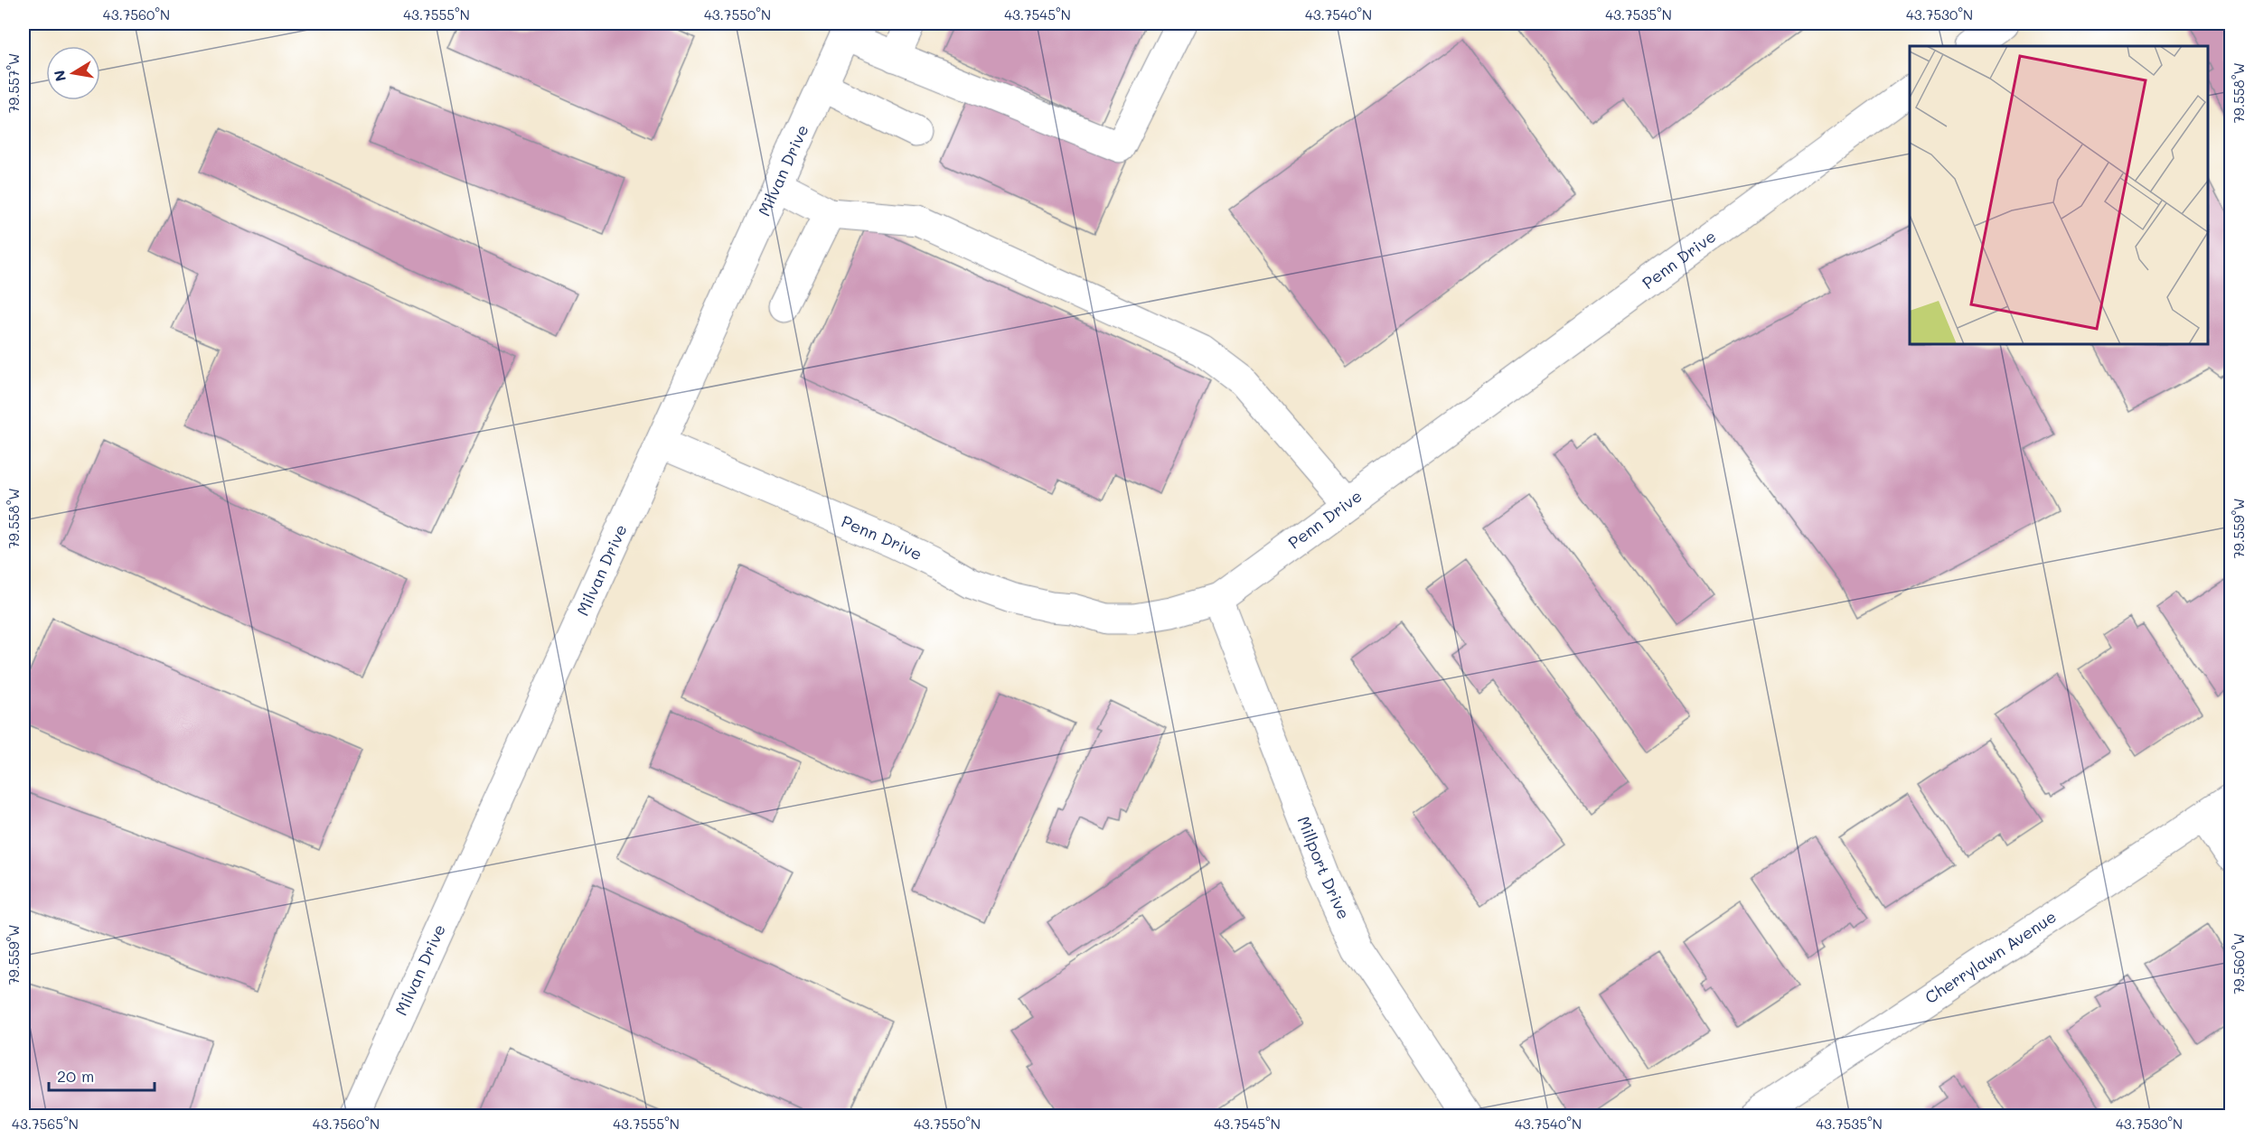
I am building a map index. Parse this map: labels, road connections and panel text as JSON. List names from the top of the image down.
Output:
{
  "streets": {
    "street": [
      "Milvan Drive",
      "Penn Drive",
      "Millport Drive",
      "Cherrylawn Avenue"
    ]
  },
  "crossings": [
    ["Milvan Drive", "Penn Drive"],
    ["Penn Drive", "Millport Drive"]
  ],
  "scale_bar": "20 m",
  "north": "left",
  "coordinates": [
    "43.7560°N",
    "43.7555°N",
    "43.7550°N",
    "43.7545°N",
    "43.7540°N",
    "43.7535°N",
    "43.7530°N",
    "79.557°W",
    "79.558°W",
    "79.559°W",
    "79.560°W",
    "43.7565°N"
  ]
}
